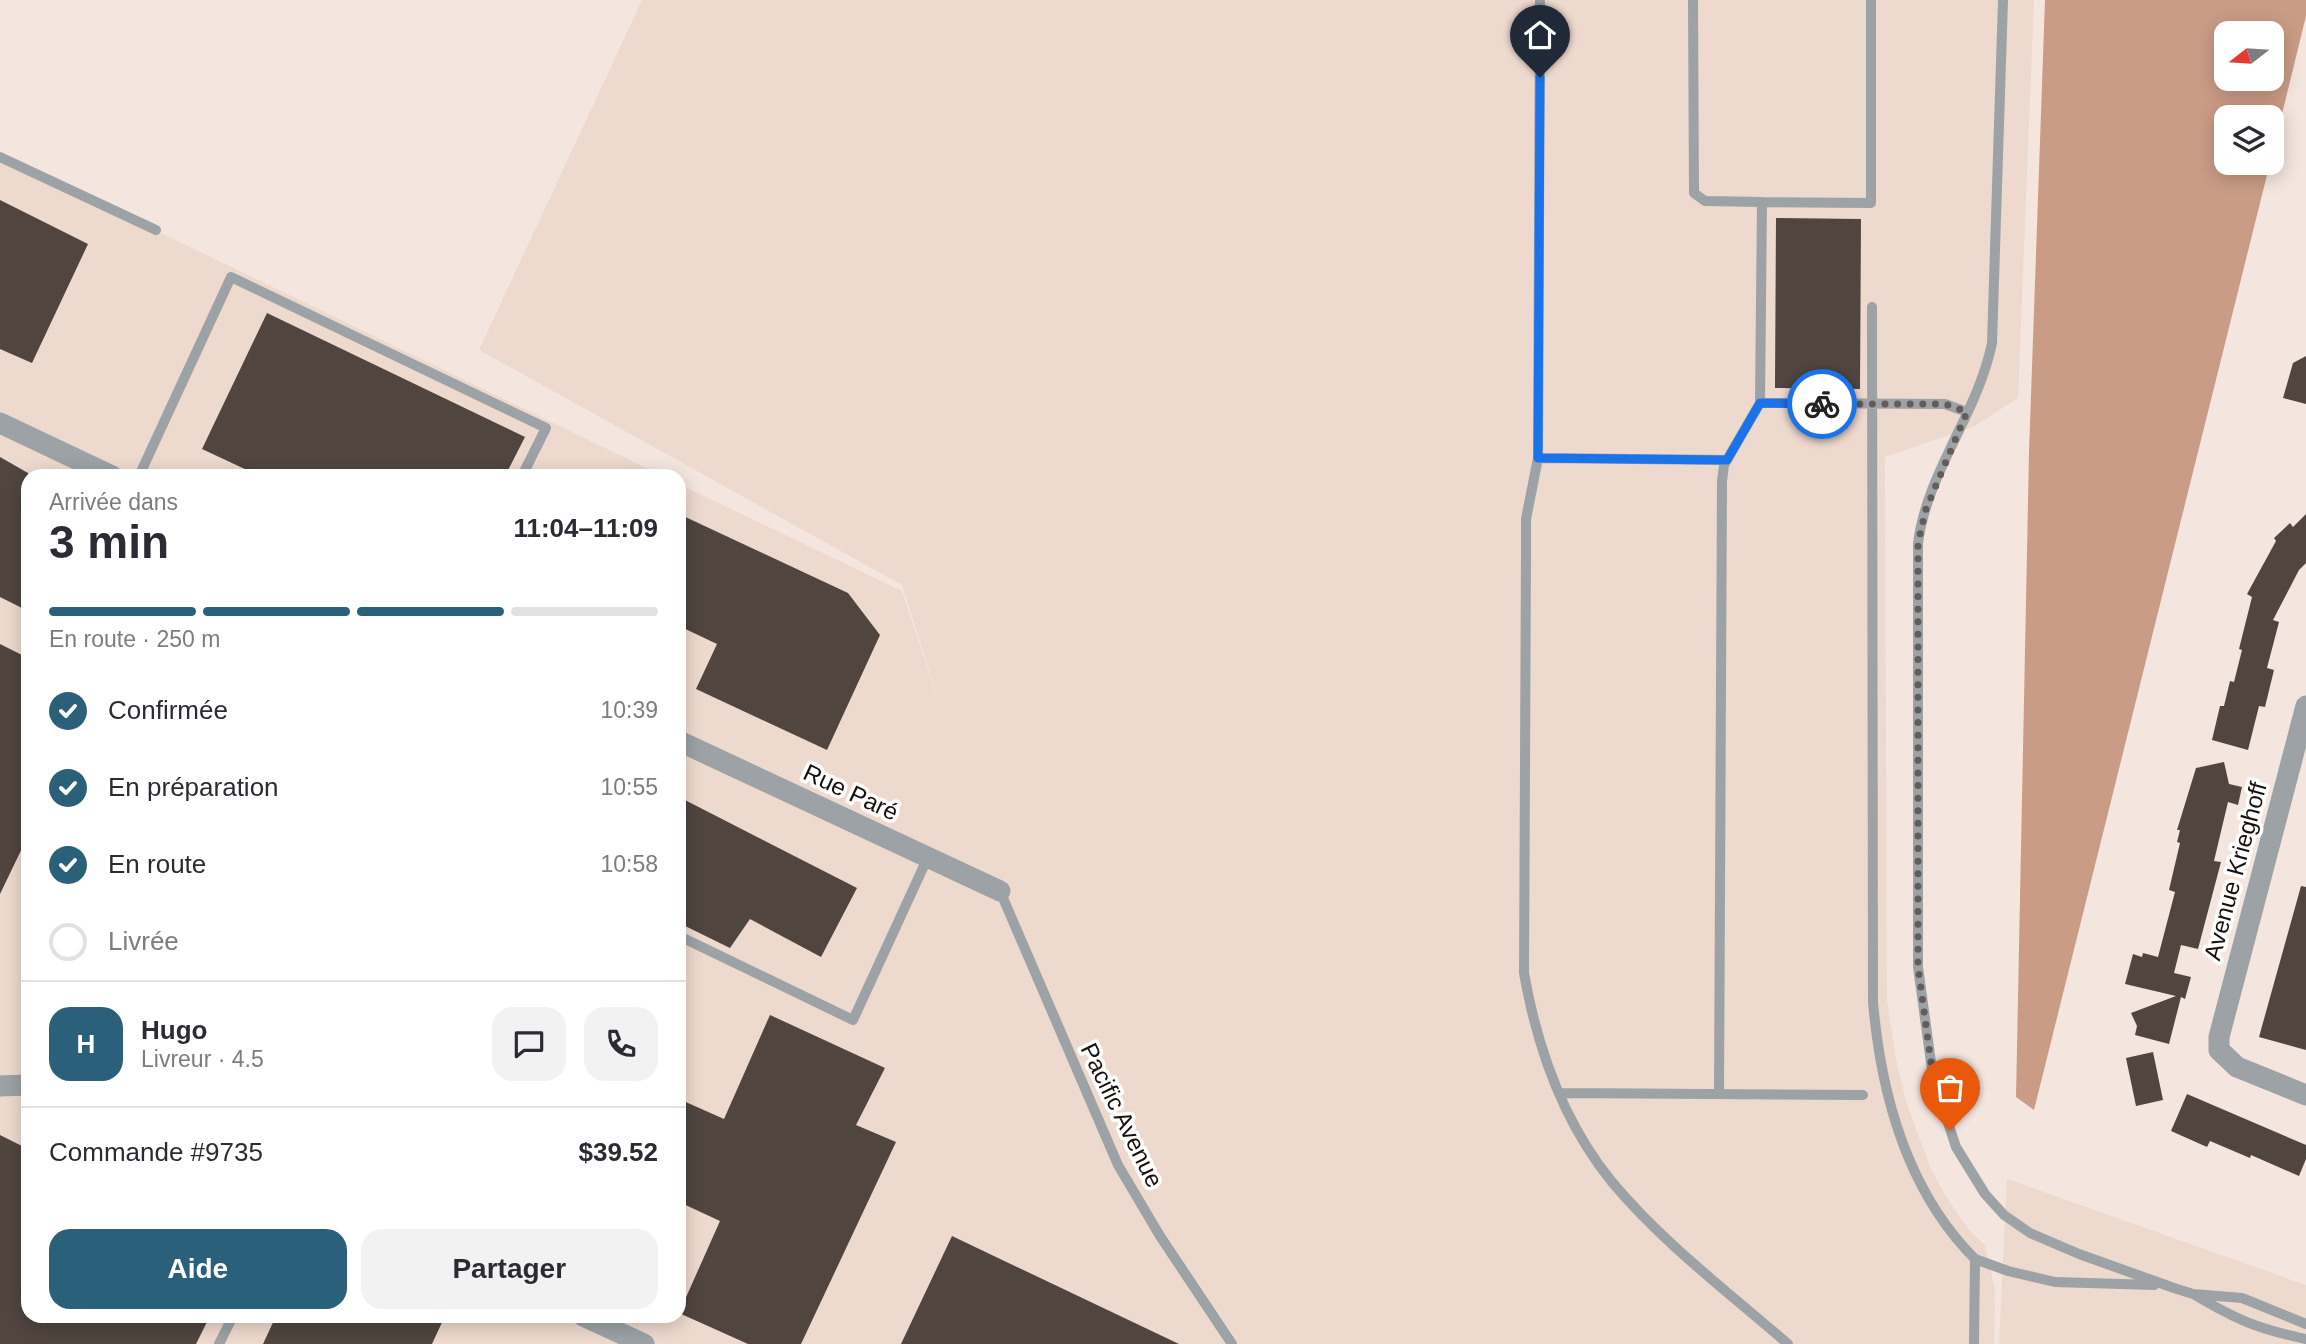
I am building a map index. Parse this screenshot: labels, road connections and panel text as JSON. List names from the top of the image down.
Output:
{
  "streets": {
    "street": ["Rue Paré", "Avenue Krieghoff"],
    "lane": ["Pacific Avenue"]
  },
  "crossings": [
    ["Rue Paré", "Pacific Avenue"]
  ],
  "north": "left",
  "page": {
    "heading": ["3 min", "Arrivée dans", "11:04–11:09"],
    "panel": [
      "Hugo",
      "Livreur · 4.5",
      "Commande #9735",
      "$39.52"
    ],
    "bar": "En route · 250 m",
    "list": [
      ["Confirmée", "10:39"],
      ["En préparation", "10:55"],
      ["En route", "10:58"],
      "Livrée"
    ],
    "round": "H",
    "buttons": ["Aide", "Partager"]
  }
}
